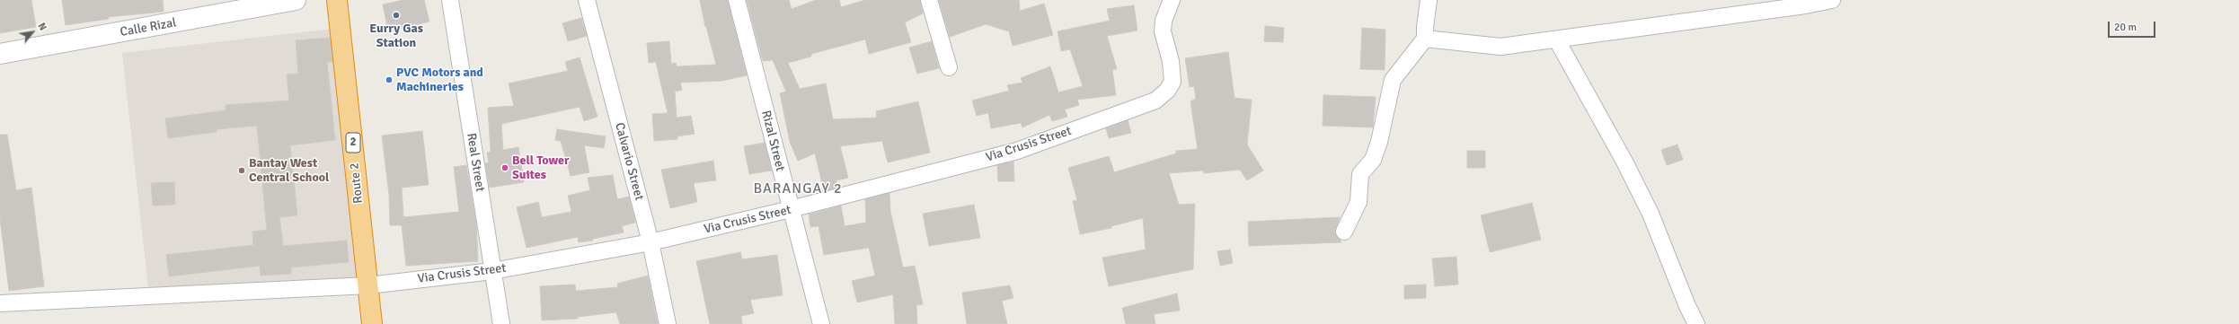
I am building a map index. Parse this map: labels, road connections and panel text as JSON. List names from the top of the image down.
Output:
{
  "streets": {
    "highway": ["2", "Route 2"],
    "main road": ["Calle Rizal"],
    "street": [
      "Rizal Street",
      "Via Crusis Street",
      "Calvario Street",
      "Real Street"
    ]
  },
  "crossings": [
    ["Rizal Street", "Via Crusis Street"],
    ["Via Crusis Street", "Calvario Street"],
    ["Via Crusis Street", "Real Street"],
    ["Via Crusis Street", "Route 2"]
  ],
  "districts": ["BARANGAY 2"],
  "places": [
    "Eurry Gas Station",
    "PVC Motors and Machineries",
    "Bell Tower Suites",
    "Bantay West Central School"
  ],
  "scale_bar": "20 m",
  "north": "top right"
}
